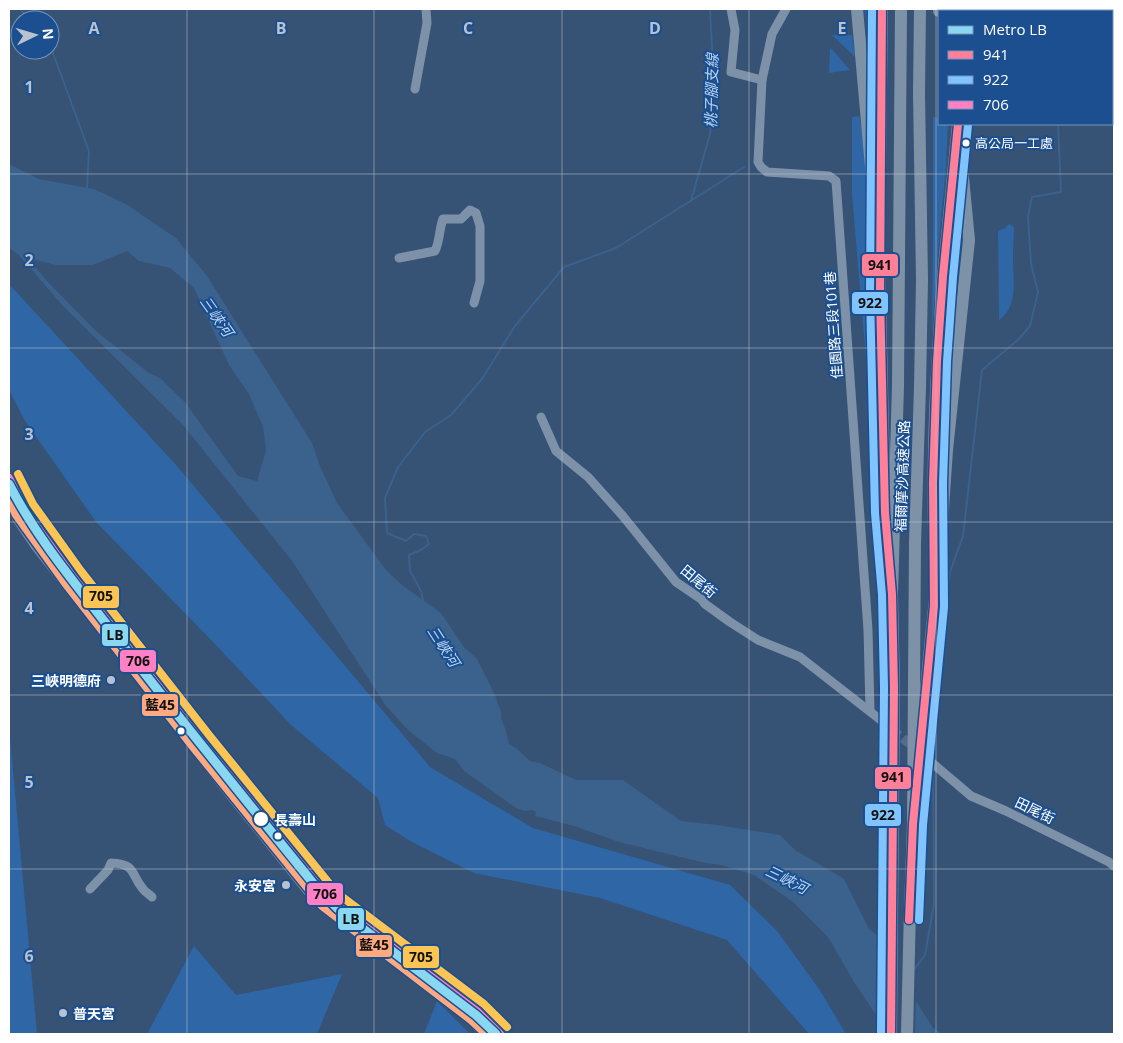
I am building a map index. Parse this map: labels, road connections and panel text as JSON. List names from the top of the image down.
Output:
{
  "streets": {
    "highway": ["福爾摩沙高速公路"],
    "street": ["佳園路三段101巷", "田尾街"]
  },
  "crossings": [
    ["佳園路三段101巷", "田尾街"]
  ],
  "water": ["桃子腳支線", "三峽河"],
  "places": [
    "高公局一工處",
    "三峽明德府",
    "長壽山",
    "永安宮",
    "普天宮"
  ],
  "lines": [
    "transit line 941",
    "transit line 922",
    "transit line 705",
    "transit line 706",
    "metro line LB",
    "transit line 藍45"
  ],
  "legend": [
    "Metro LB",
    "941",
    "922",
    "706"
  ],
  "north": "right",
  "grid": {
    "columns": [
      "A",
      "B",
      "C",
      "D",
      "E"
    ],
    "rows": [
      "1",
      "2",
      "3",
      "4",
      "5",
      "6"
    ]
  }
}
